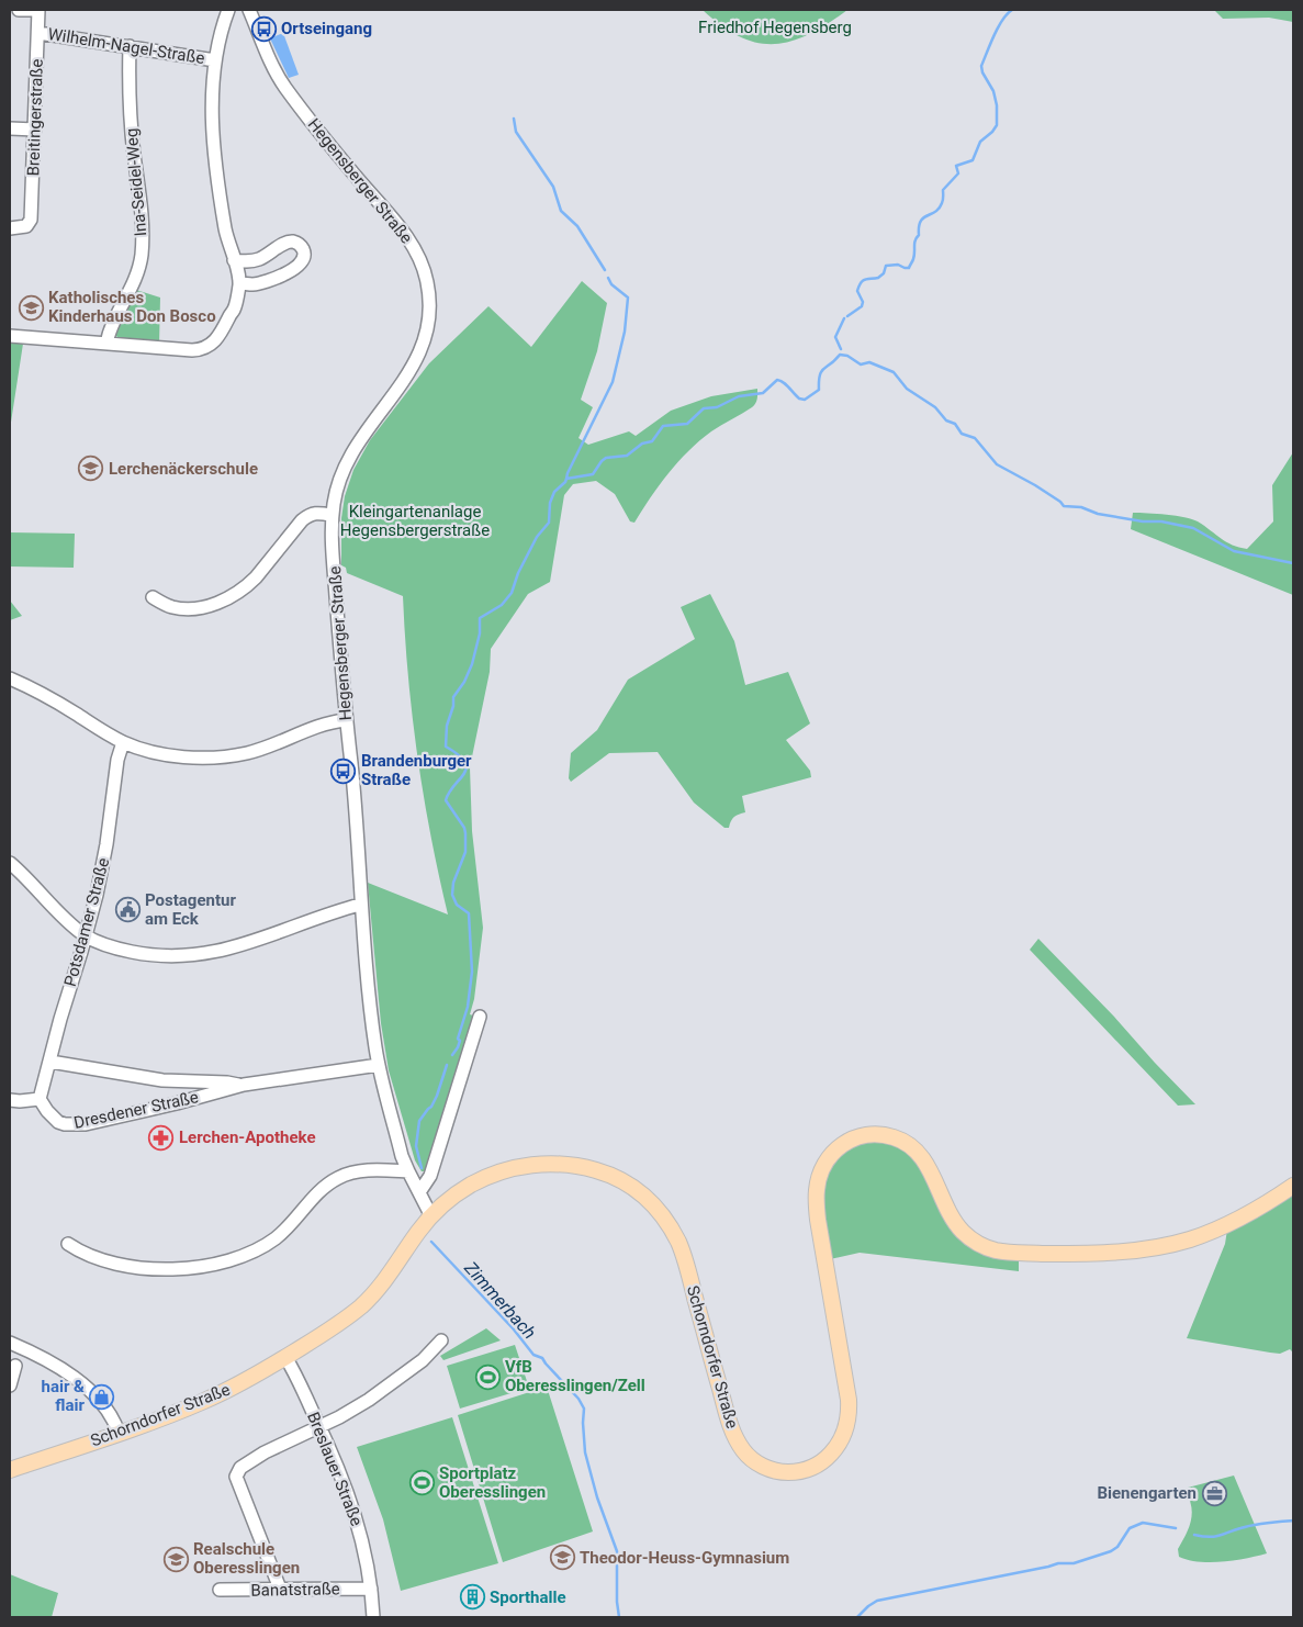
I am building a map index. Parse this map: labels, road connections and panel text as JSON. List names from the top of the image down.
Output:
{
  "streets": {
    "main road": ["Schorndorfer Straße"],
    "street": [
      "Wilhelm-Nagel-Straße",
      "Breitingerstraße",
      "Hegensberger Straße",
      "Ina-Seidel-Weg",
      "Potsdamer Straße",
      "Dresdener Straße",
      "Breslauer Straße",
      "Banatstraße"
    ]
  },
  "crossings": [
    ["Wilhelm-Nagel-Straße", "Breitingerstraße"],
    ["Wilhelm-Nagel-Straße", "Ina-Seidel-Weg"],
    ["Hegensberger Straße", "Dresdener Straße"],
    ["Hegensberger Straße", "Schorndorfer Straße"],
    ["Potsdamer Straße", "Dresdener Straße"],
    ["Schorndorfer Straße", "Breslauer Straße"],
    ["Breslauer Straße", "Banatstraße"]
  ],
  "water": ["Zimmerbach"],
  "parks": ["Friedhof Hegensberg", "Kleingartenanlage Hegensbergerstraße"],
  "places": {
    "bus stop": ["Ortseingang", "Brandenburger Straße"],
    "school or university": [
      "Katholisches Kinderhaus Don Bosco",
      "Lerchenäckerschule",
      "Theodor-Heuss-Gymnasium",
      "Realschule Oberesslingen"
    ],
    "public building": ["Postagentur am Eck"],
    "pharmacy": ["Lerchen-Apotheke"],
    "sports": ["VfB Oberesslingen/Zell", "Sportplatz Oberesslingen"],
    "shop": ["hair & flair"],
    "office": ["Bienengarten"],
    "building": ["Sporthalle"]
  }
}
